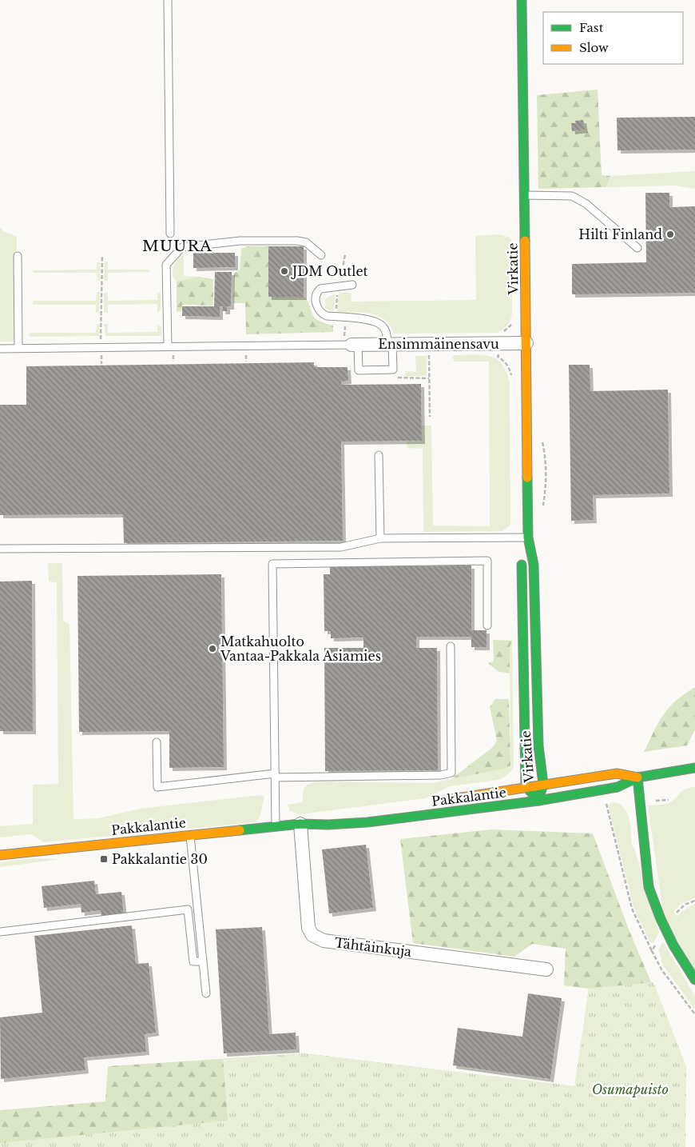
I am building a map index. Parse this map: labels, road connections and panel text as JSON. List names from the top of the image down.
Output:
{
  "streets": {
    "main road": ["Virkatie", "Pakkalantie"],
    "street": ["Ensimmäinensavu", "Tähtäinkuja"]
  },
  "crossings": [
    ["Virkatie", "Ensimmäinensavu"],
    ["Virkatie", "Pakkalantie"],
    ["Pakkalantie", "Tähtäinkuja"]
  ],
  "districts": ["MUURA"],
  "parks": ["Osumapuisto"],
  "places": {
    "other": ["Hilti Finland", "JDM Outlet", "Matkahuolto Vantaa-Pakkala Asiamies"],
    "transit": ["Pakkalantie 30"]
  },
  "legend": ["Fast", "Slow"]
}
